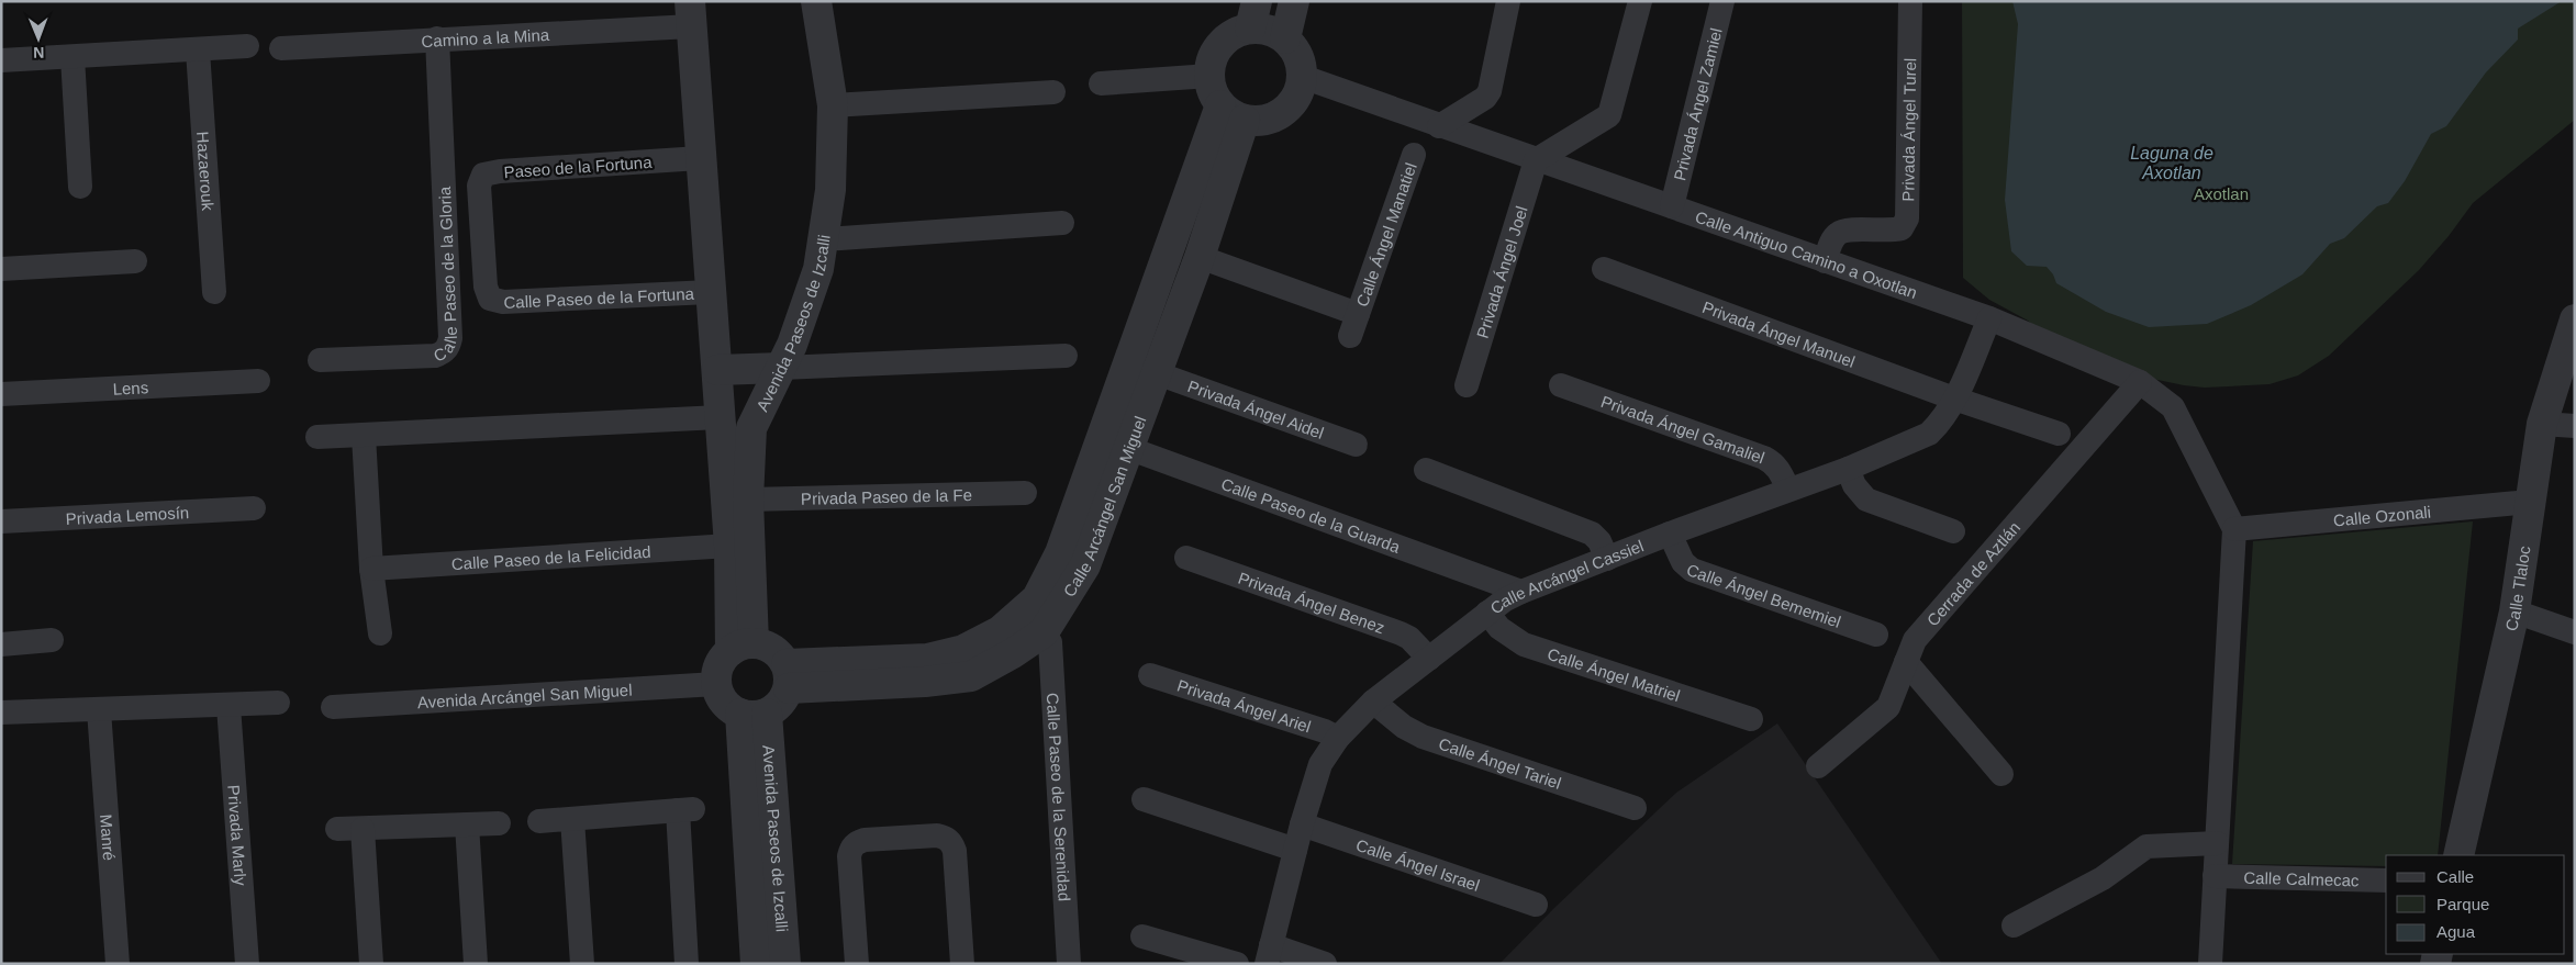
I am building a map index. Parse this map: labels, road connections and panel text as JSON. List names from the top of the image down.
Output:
{
  "streets": {
    "street": [
      "Camino a la Mina",
      "Privada Ángel Zamiel",
      "Privada Ángel Turel",
      "Paseo de la Fortuna",
      "Hazaerouk",
      "Calle Ángel Manatiel",
      "Calle Antiguo Camino a Oxotlan",
      "Calle Paseo de la Gloria",
      "Privada Ángel Joel",
      "Calle Paseo de la Fortuna",
      "Avenida Paseos de Izcalli",
      "Privada Ángel Manuel",
      "Lens",
      "Privada Ángel Aidel",
      "Privada Ángel Gamaliel",
      "Privada Paseo de la Fe",
      "Calle Arcángel San Miguel",
      "Privada Lemosín",
      "Calle Paseo de la Guarda",
      "Calle Ozonali",
      "Calle Paseo de la Felicidad",
      "Cerrada de Aztlán",
      "Calle Arcángel Cassiel",
      "Calle Tlaloc",
      "Calle Ángel Bememiel",
      "Privada Ángel Benez",
      "Calle Ángel Matriel",
      "Avenida Arcángel San Miguel",
      "Privada Ángel Ariel",
      "Calle Ángel Tariel",
      "Calle Paseo de la Serenidad",
      "Privada Marly",
      "Manré",
      "Calle Ángel Israel",
      "Calle Calmecac"
    ]
  },
  "crossings": [
    ["Camino a la Mina", "Calle Paseo de la Gloria"],
    ["Privada Ángel Zamiel", "Calle Antiguo Camino a Oxotlan"],
    ["Privada Ángel Turel", "Calle Antiguo Camino a Oxotlan"],
    ["Paseo de la Fortuna", "Calle Paseo de la Fortuna"],
    ["Calle Ángel Manatiel", "Calle Arcángel San Miguel"],
    ["Calle Antiguo Camino a Oxotlan", "Privada Ángel Joel"],
    ["Calle Antiguo Camino a Oxotlan", "Calle Arcángel San Miguel"],
    ["Calle Antiguo Camino a Oxotlan", "Calle Ozonali"],
    ["Calle Antiguo Camino a Oxotlan", "Cerrada de Aztlán"],
    ["Calle Antiguo Camino a Oxotlan", "Calle Arcángel Cassiel"],
    ["Avenida Paseos de Izcalli", "Privada Paseo de la Fe"],
    ["Avenida Paseos de Izcalli", "Calle Arcángel San Miguel"],
    ["Avenida Paseos de Izcalli", "Avenida Arcángel San Miguel"],
    ["Privada Ángel Manuel", "Calle Arcángel Cassiel"],
    ["Privada Ángel Aidel", "Calle Arcángel San Miguel"],
    ["Privada Ángel Gamaliel", "Calle Arcángel Cassiel"],
    ["Calle Arcángel San Miguel", "Calle Paseo de la Guarda"],
    ["Calle Arcángel San Miguel", "Avenida Arcángel San Miguel"],
    ["Calle Arcángel San Miguel", "Calle Paseo de la Serenidad"],
    ["Calle Paseo de la Guarda", "Calle Arcángel Cassiel"],
    ["Calle Ozonali", "Calle Tlaloc"],
    ["Calle Arcángel Cassiel", "Calle Ángel Bememiel"],
    ["Calle Arcángel Cassiel", "Privada Ángel Benez"],
    ["Calle Arcángel Cassiel", "Calle Ángel Matriel"],
    ["Calle Arcángel Cassiel", "Privada Ángel Ariel"],
    ["Calle Arcángel Cassiel", "Calle Ángel Tariel"],
    ["Calle Arcángel Cassiel", "Calle Ángel Israel"]
  ],
  "water": ["Laguna de Axotlan"],
  "parks": ["Axotlan"],
  "legend": ["Calle", "Parque", "Agua"],
  "north": "bottom"
}
